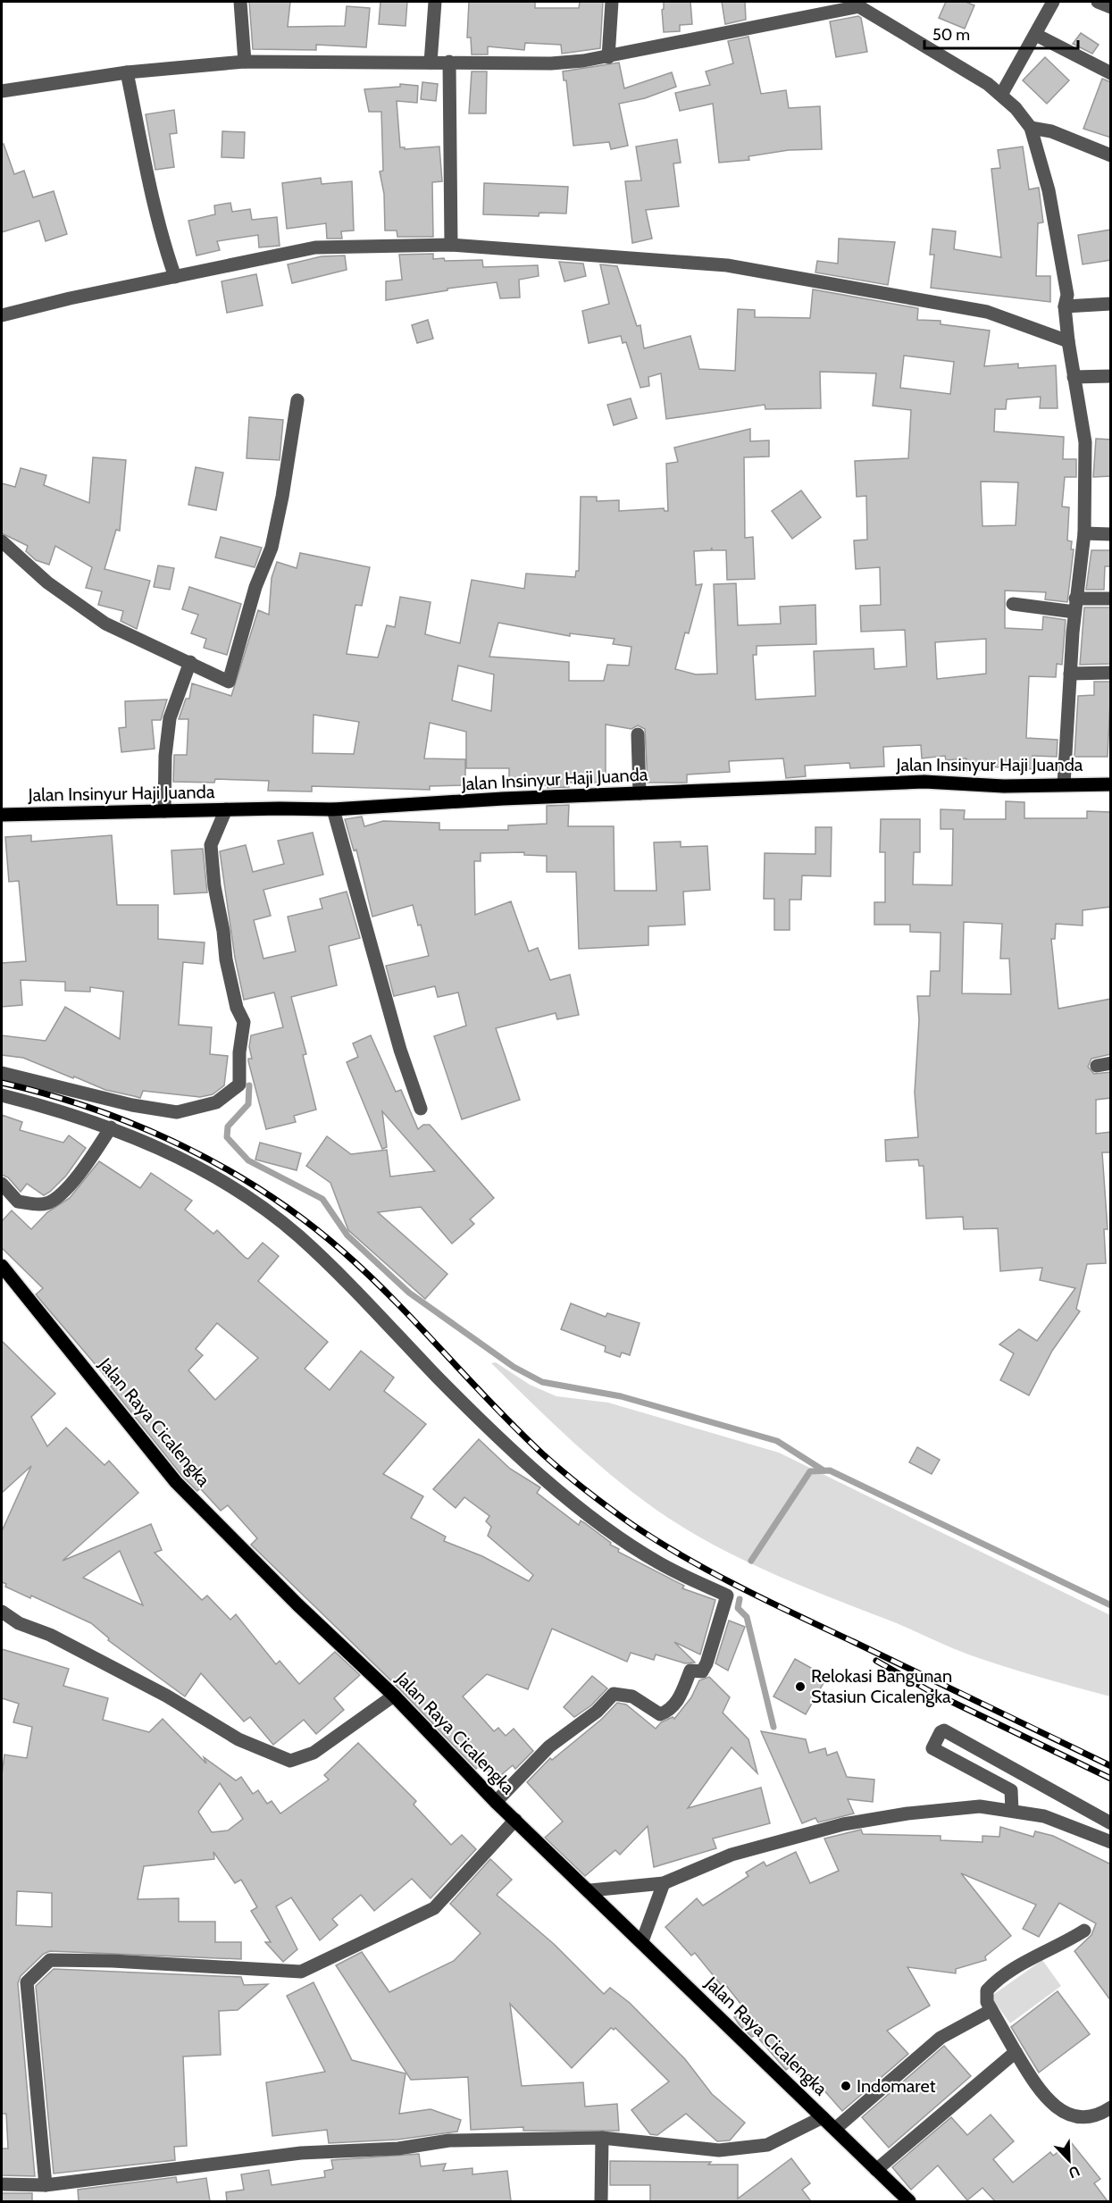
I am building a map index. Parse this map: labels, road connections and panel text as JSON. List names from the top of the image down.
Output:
{
  "streets": {
    "main road": ["Jalan Insinyur Haji Juanda", "Jalan Raya Cicalengka"]
  },
  "places": ["Relokasi Bangunan Stasiun Cicalengka", "Indomaret"],
  "scale_bar": "50 m",
  "north": "bottom right"
}
